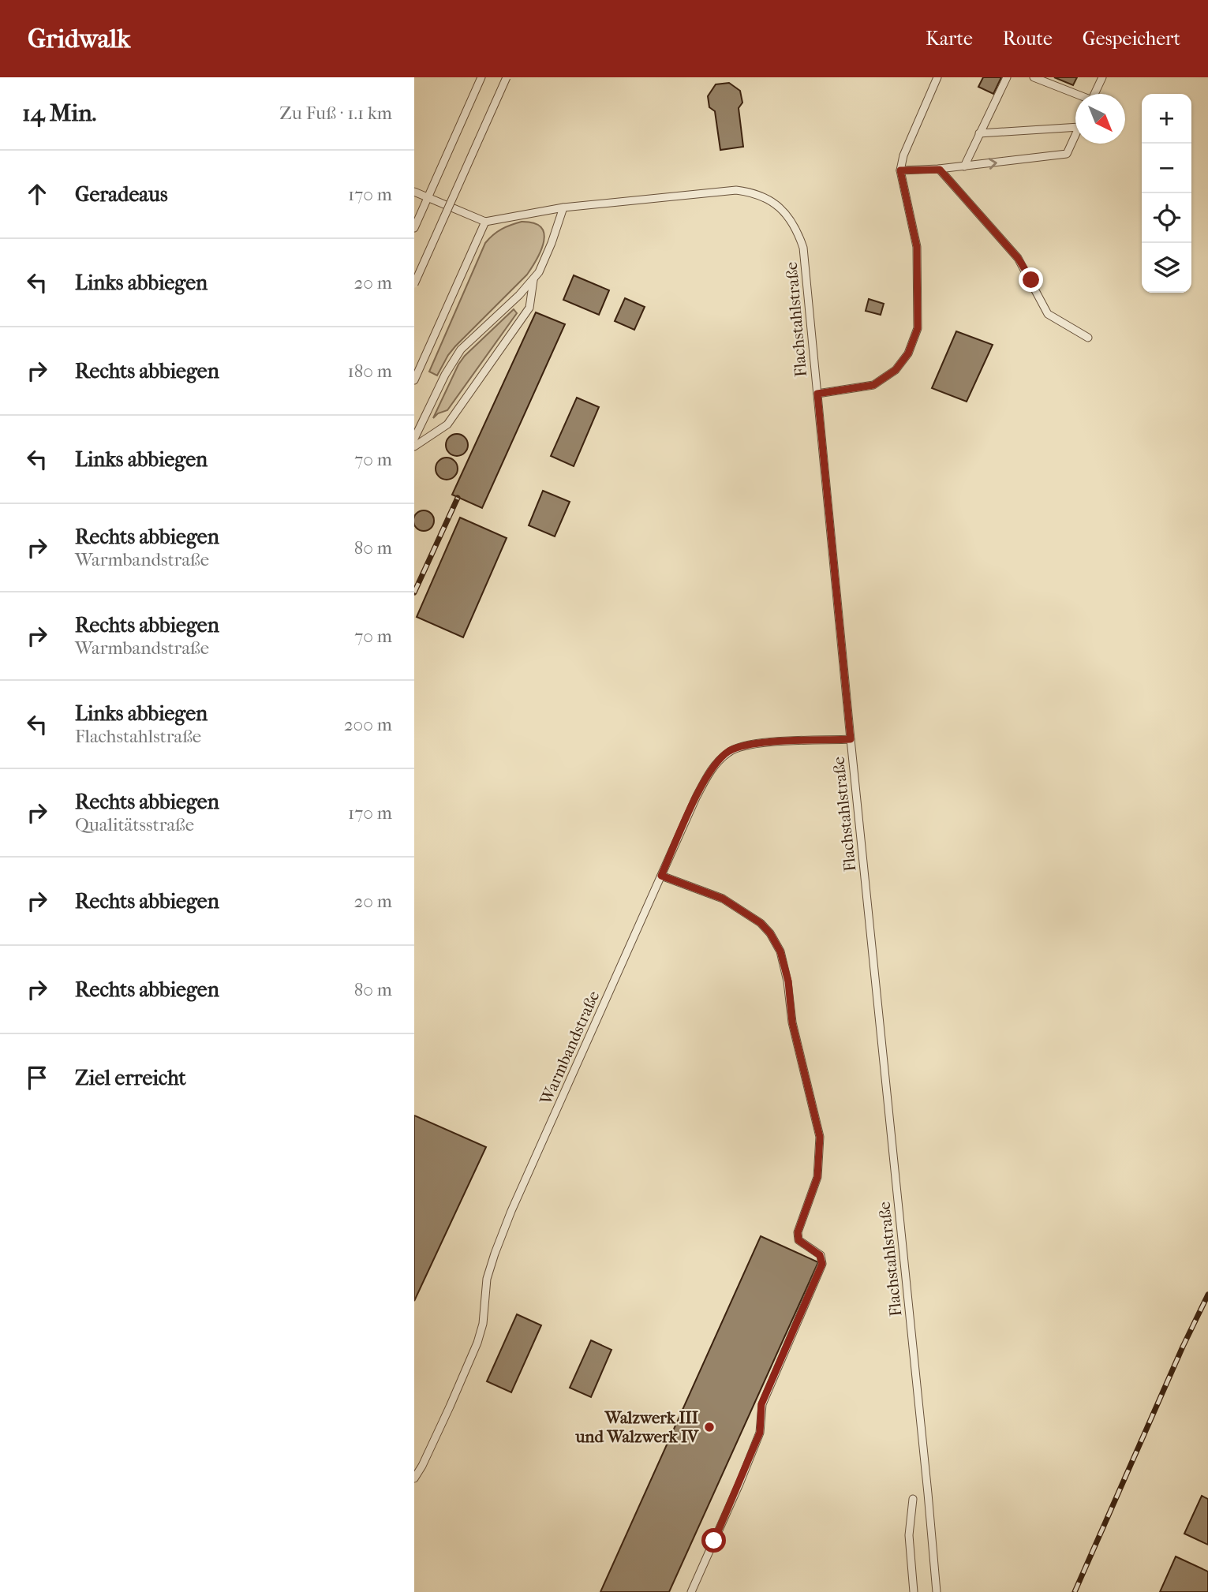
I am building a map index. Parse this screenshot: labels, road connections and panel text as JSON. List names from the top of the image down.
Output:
{
  "streets": {
    "lane": ["Flachstahlstraße", "Warmbandstraße"]
  },
  "crossings": [
    ["Flachstahlstraße", "Warmbandstraße"]
  ],
  "places": ["Walzwerk III und Walzwerk IV"],
  "north": "bottom right",
  "page": {
    "header": "Gridwalk",
    "nav": ["Karte", "Route", "Gespeichert"],
    "heading": ["14 Min.", "Zu Fuß · 1.1 km"],
    "map_buttons": ["+", "−"],
    "list": [
      ["Geradeaus", "170 m"],
      ["Links abbiegen", "20 m"],
      ["Rechts abbiegen", "180 m"],
      ["Links abbiegen", "70 m"],
      ["Rechts abbiegen", "Warmbandstraße", "80 m"],
      ["Rechts abbiegen", "Warmbandstraße", "70 m"],
      ["Links abbiegen", "Flachstahlstraße", "200 m"],
      ["Rechts abbiegen", "Qualitätsstraße", "170 m"],
      ["Rechts abbiegen", "20 m"],
      ["Rechts abbiegen", "80 m"],
      "Ziel erreicht"
    ]
  }
}
